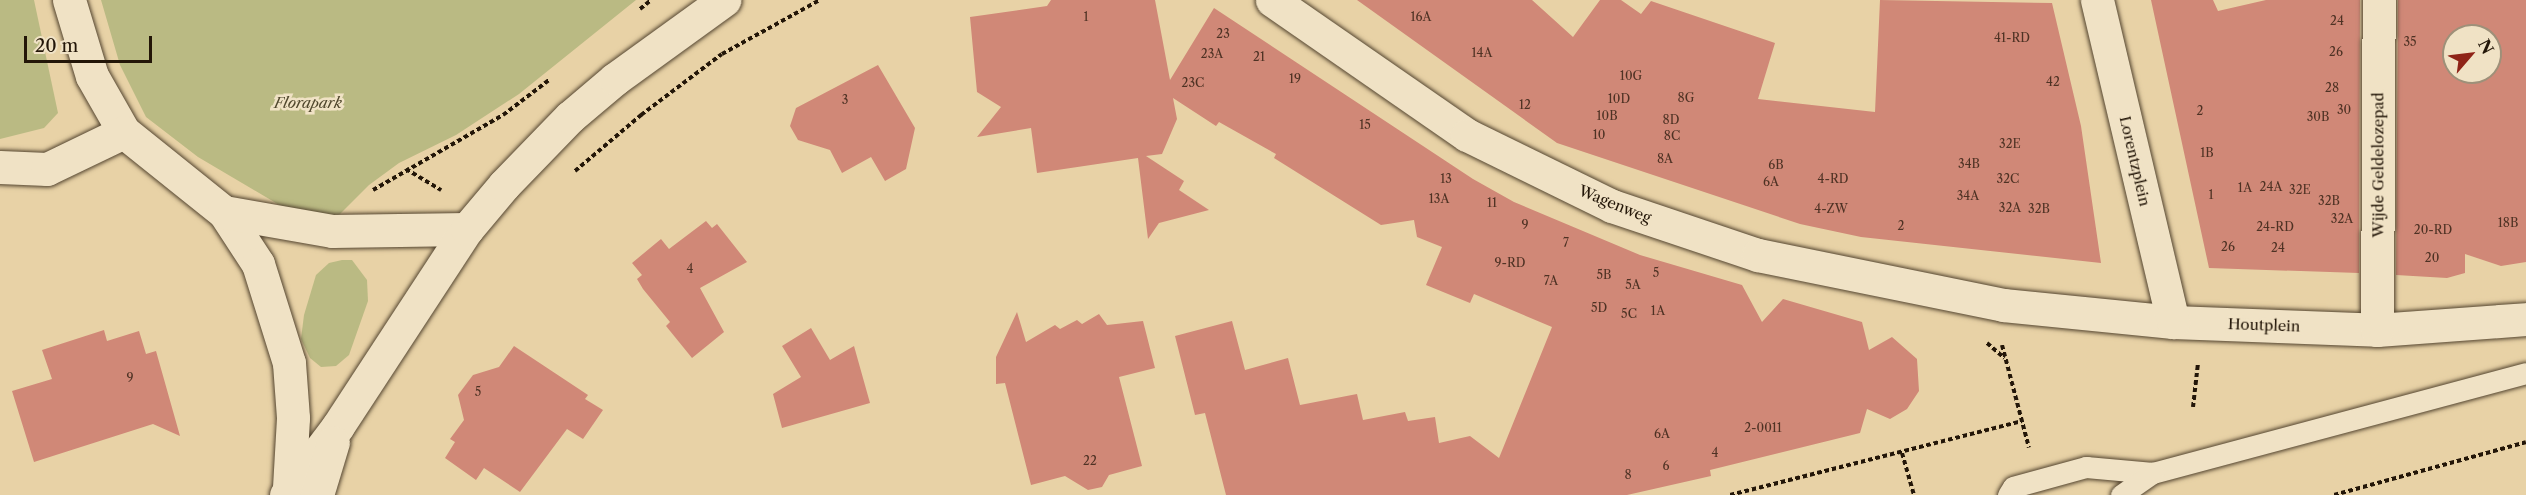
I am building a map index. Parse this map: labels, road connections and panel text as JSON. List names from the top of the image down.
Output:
{
  "streets": {
    "street": [
      "Lorentzplein",
      "Wijde Geldelozepad",
      "Wagenweg",
      "Houtplein"
    ]
  },
  "crossings": [
    ["Lorentzplein", "Houtplein"],
    ["Wijde Geldelozepad", "Houtplein"],
    ["Wagenweg", "Houtplein"]
  ],
  "parks": ["Florapark"],
  "house_numbers": [
    "1",
    "16A",
    "24",
    "23",
    "41-RD",
    "35",
    "26",
    "14A",
    "23A",
    "21",
    "10G",
    "19",
    "42",
    "23C",
    "28",
    "8G",
    "10D",
    "3",
    "12",
    "30",
    "2",
    "10B",
    "30B",
    "8D",
    "15",
    "10",
    "8C",
    "32E",
    "1B",
    "8A",
    "34B",
    "6B",
    "13",
    "4-RD",
    "32C",
    "6A",
    "24A",
    "1A",
    "32E",
    "1",
    "34A",
    "13A",
    "32B",
    "11",
    "32A",
    "4-ZW",
    "32B",
    "32A",
    "18B",
    "9",
    "2",
    "24-RD",
    "20-RD",
    "7",
    "26",
    "24",
    "20",
    "9-RD",
    "4",
    "5",
    "5B",
    "7A",
    "5A",
    "5D",
    "1A",
    "5C",
    "9",
    "5",
    "2-0011",
    "6A",
    "4",
    "22",
    "6",
    "8"
  ],
  "scale_bar": "20 m",
  "north": "top right"
}
